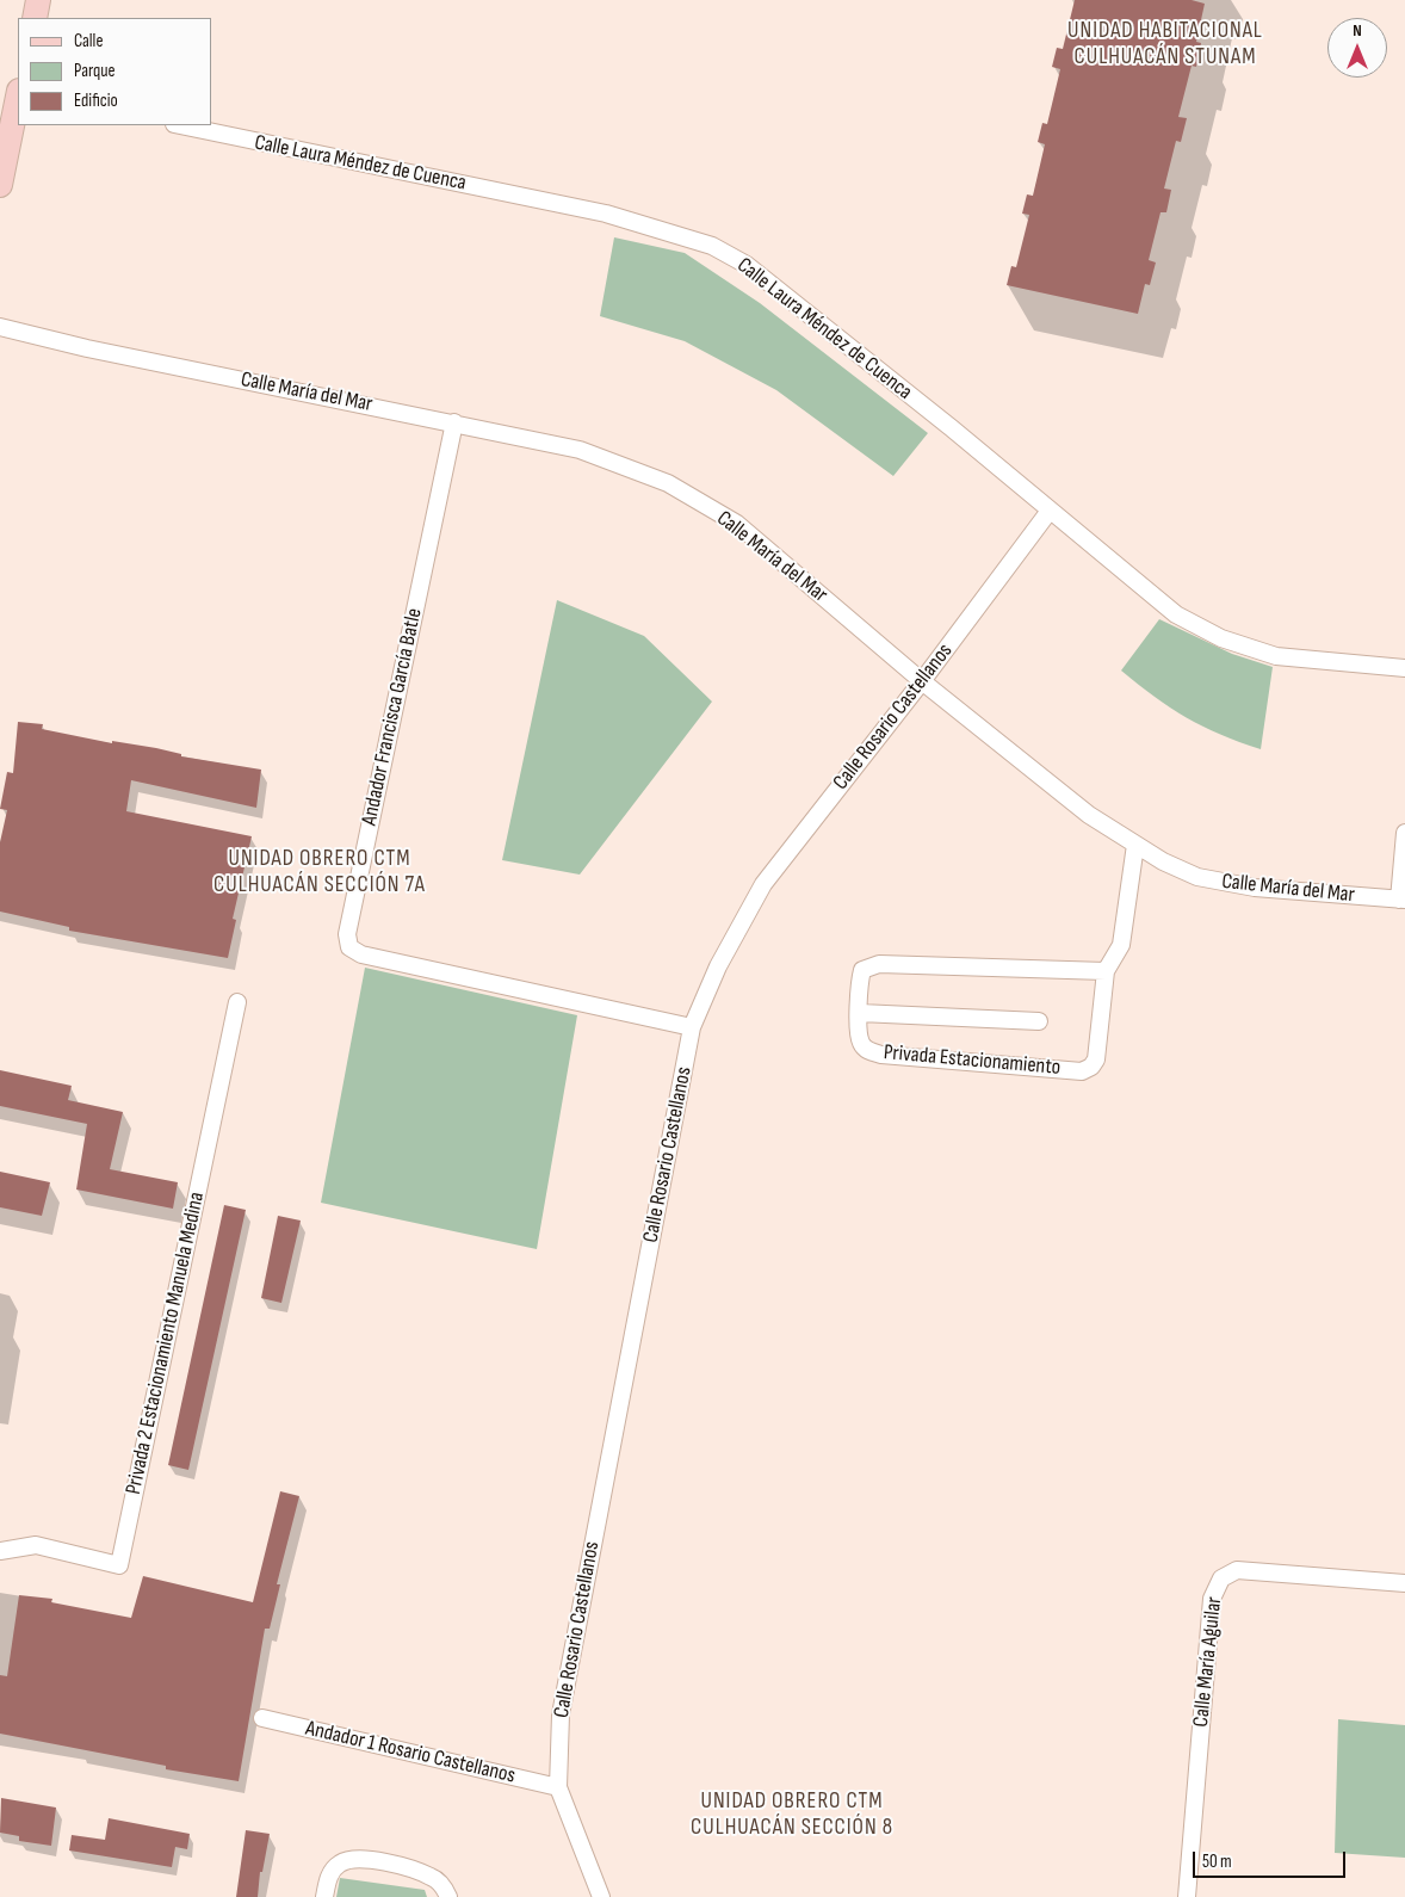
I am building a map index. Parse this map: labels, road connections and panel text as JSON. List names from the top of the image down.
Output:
{
  "streets": {
    "street": [
      "Calle Laura Méndez de Cuenca",
      "Calle María del Mar",
      "Andador Francisca García Batle",
      "Calle Rosario Castellanos",
      "Privada Estacionamiento",
      "Privada 2 Estacionamiento Manuela Medina",
      "Calle María Aguilar",
      "Andador 1 Rosario Castellanos"
    ]
  },
  "crossings": [
    ["Calle Laura Méndez de Cuenca", "Calle Rosario Castellanos"],
    ["Calle María del Mar", "Andador Francisca García Batle"],
    ["Calle María del Mar", "Calle Rosario Castellanos"],
    ["Calle María del Mar", "Privada Estacionamiento"],
    ["Andador Francisca García Batle", "Calle Rosario Castellanos"],
    ["Calle Rosario Castellanos", "Andador 1 Rosario Castellanos"]
  ],
  "districts": ["UNIDAD HABITACIONAL CULHUACÁN STUNAM", "UNIDAD OBRERO CTM CULHUACÁN SECCIÓN 7A", "UNIDAD OBRERO CTM CULHUACÁN SECCIÓN 8"],
  "legend": ["Calle", "Parque", "Edificio"],
  "scale_bar": "50 m",
  "north": "top"
}
